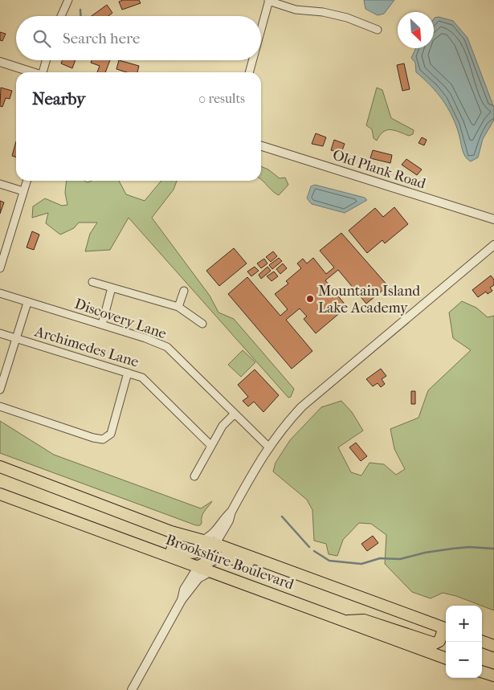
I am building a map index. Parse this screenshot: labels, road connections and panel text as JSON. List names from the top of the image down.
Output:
{
  "streets": {
    "highway": ["Brookshire Boulevard"],
    "street": ["Old Plank Road", "Discovery Lane", "Archimedes Lane"]
  },
  "places": ["Mountain Island Lake Academy"],
  "north": "bottom right",
  "page": {
    "search": "Search here",
    "heading": ["Nearby", "0 results"],
    "map_buttons": ["+", "−"]
  }
}
